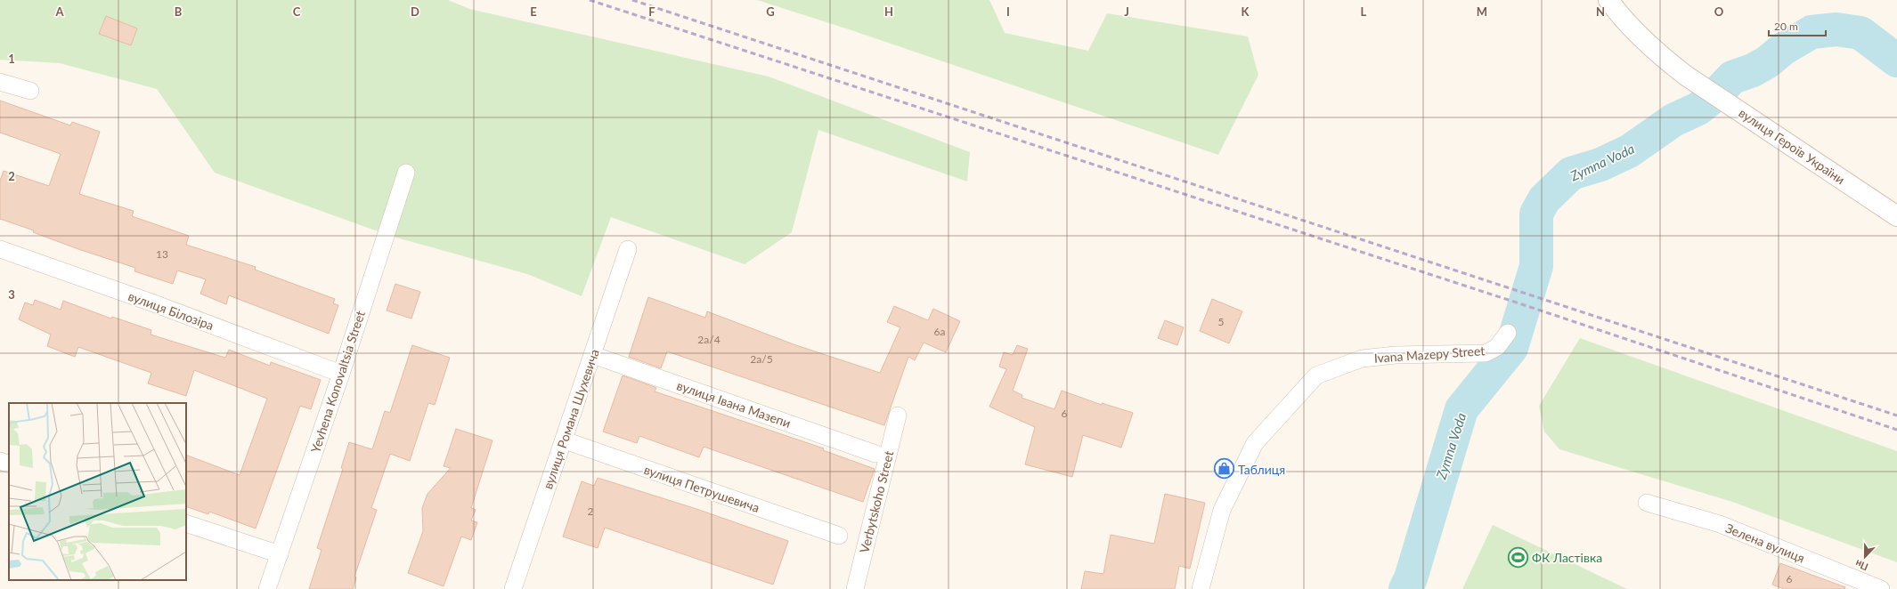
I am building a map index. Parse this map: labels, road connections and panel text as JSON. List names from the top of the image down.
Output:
{
  "streets": {
    "main road": ["вулиця Героїв України"],
    "street": [
      "вулиця Білозіра",
      "Ivana Mazepy Street",
      "Yevhena Konovaltsia Street",
      "вулиця Івана Мазепи",
      "вулиця Романа Шухевича",
      "вулиця Петрушевича",
      "Verbytskoho Street",
      "Зелена вулиця"
    ]
  },
  "crossings": [
    ["вулиця Білозіра", "Yevhena Konovaltsia Street"],
    ["вулиця Івана Мазепи", "вулиця Романа Шухевича"],
    ["вулиця Романа Шухевича", "вулиця Петрушевича"]
  ],
  "water": ["Zymna Voda"],
  "places": {
    "shop": ["Таблиця"],
    "sports": ["ФК Ластівка"]
  },
  "house_numbers": [
    "13",
    "5",
    "6а",
    "2а/4",
    "2а/5",
    "6",
    "2",
    "6"
  ],
  "scale_bar": "20 m",
  "north": "bottom",
  "grid": {
    "columns": [
      "A",
      "B",
      "C",
      "D",
      "E",
      "F",
      "G",
      "H",
      "I",
      "J",
      "K",
      "L",
      "M",
      "N",
      "O"
    ],
    "rows": ["1", "2", "3"]
  }
}
